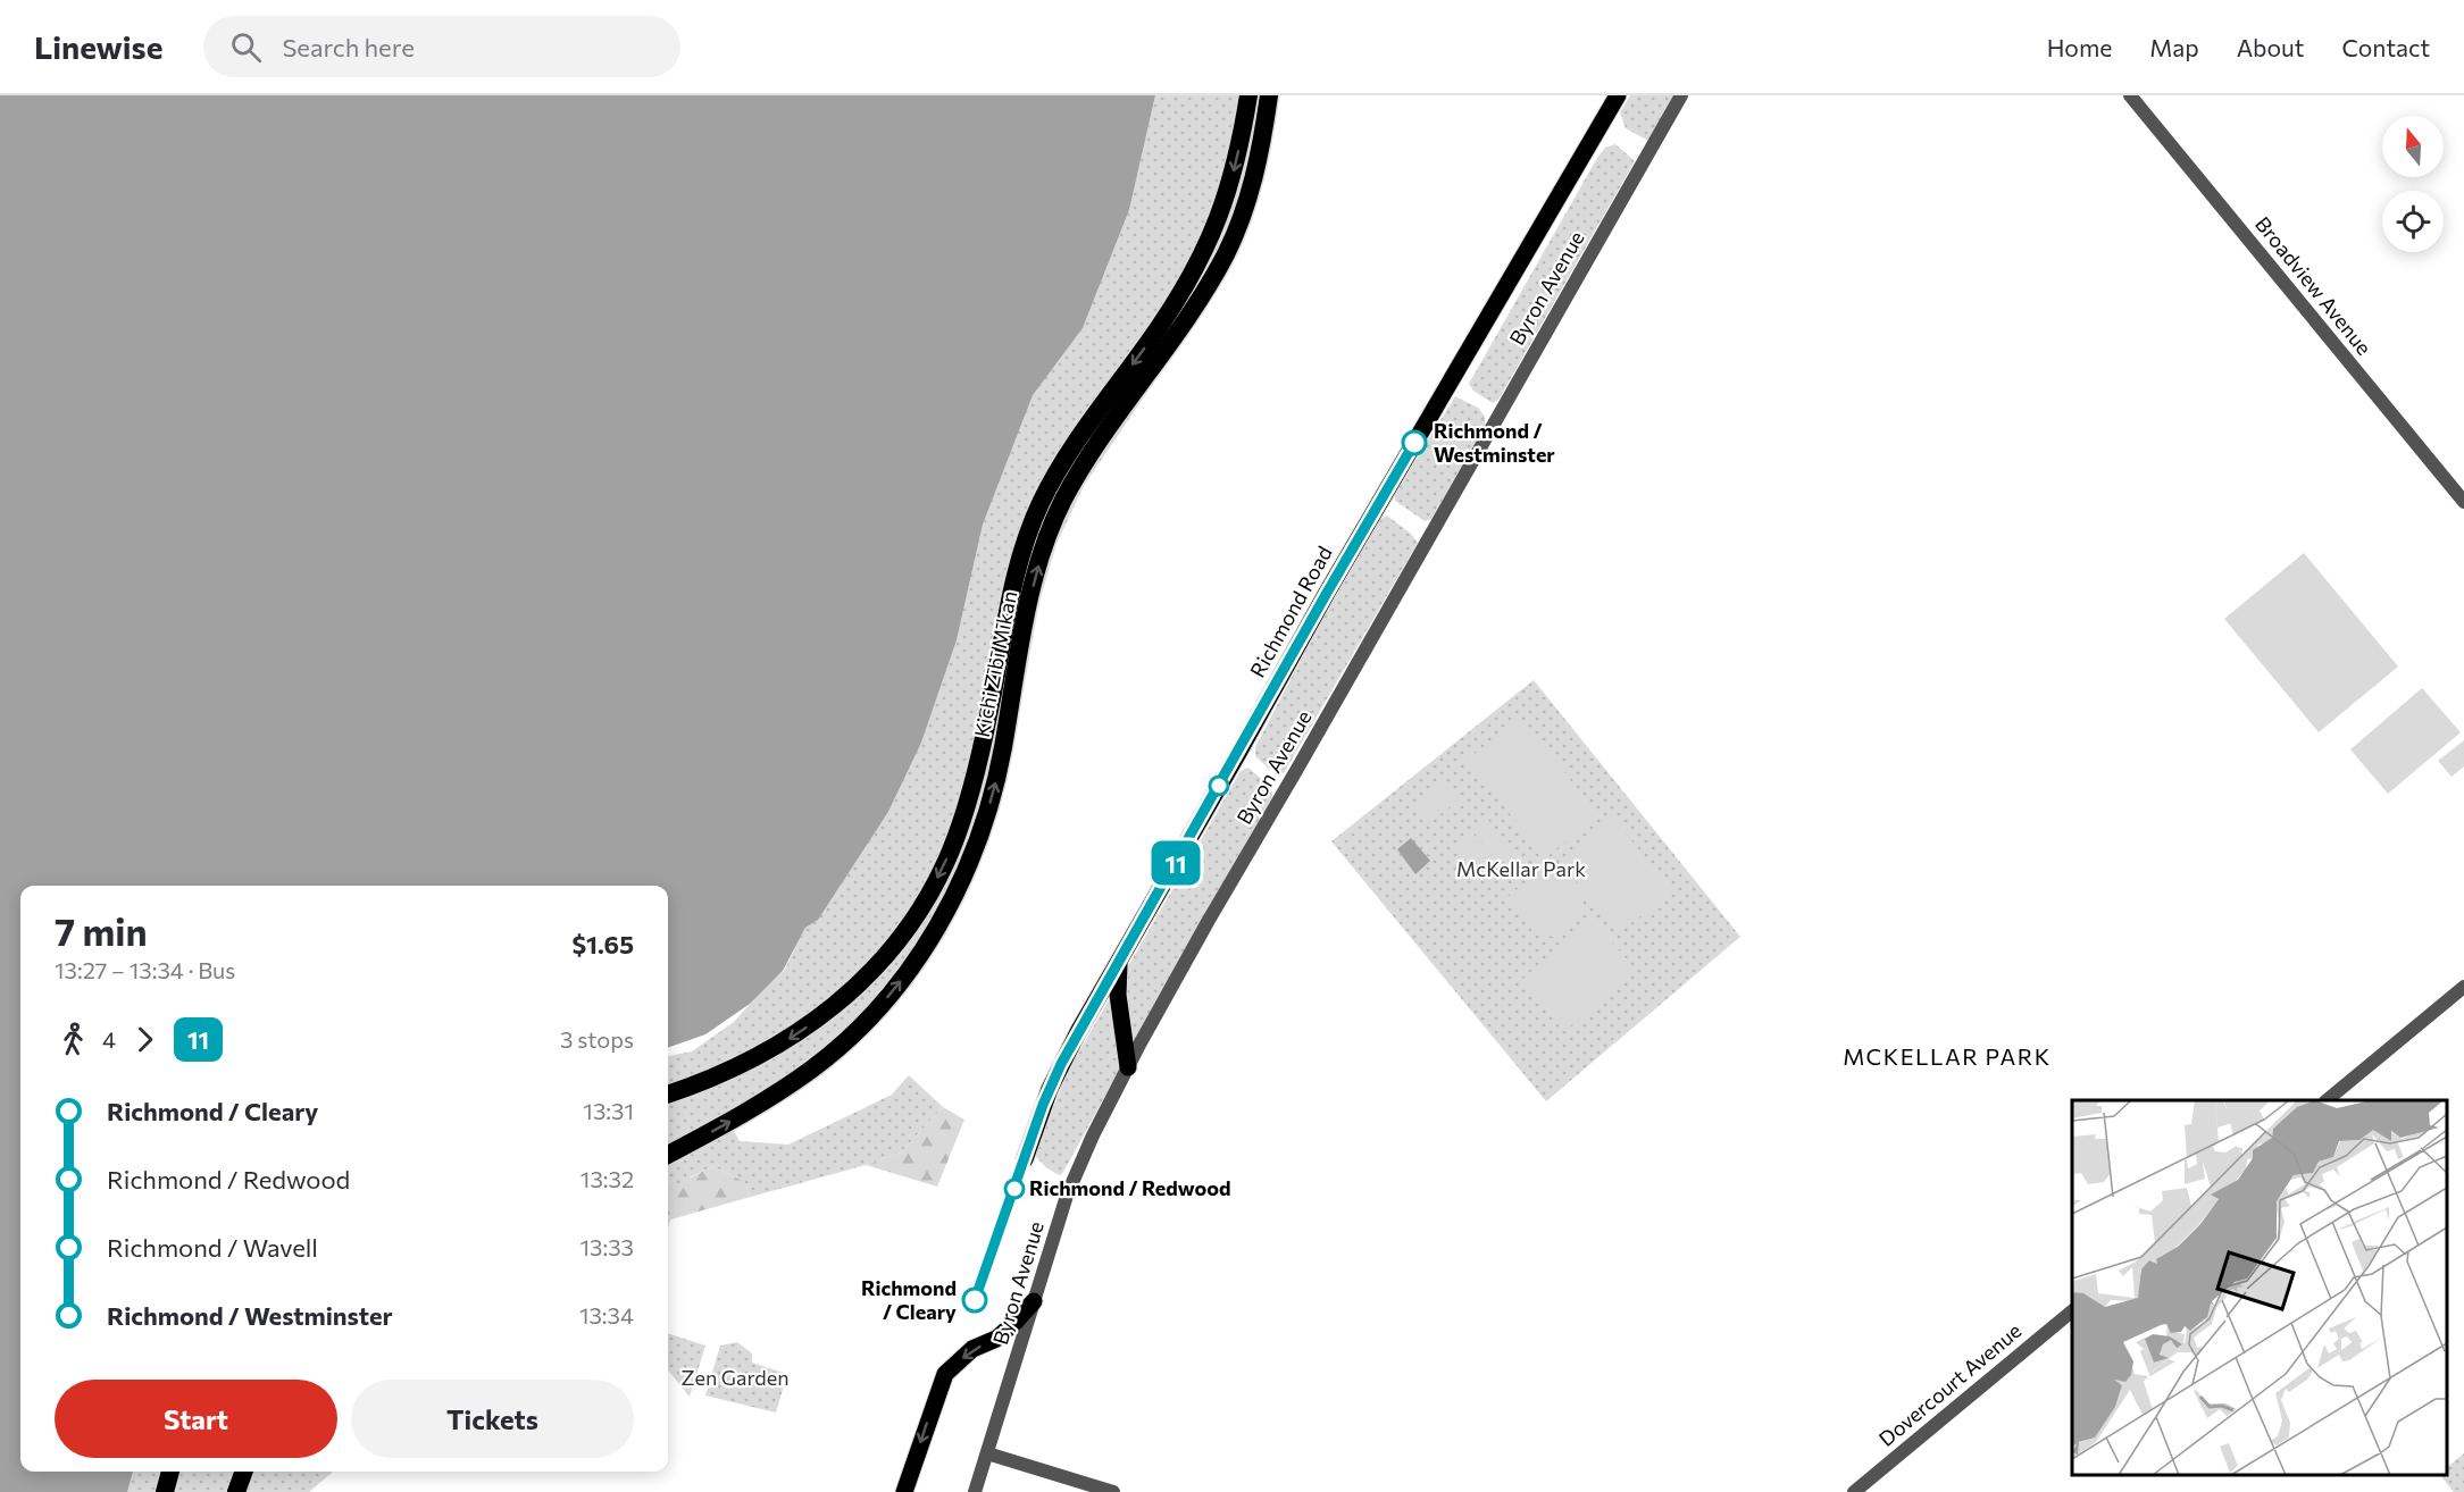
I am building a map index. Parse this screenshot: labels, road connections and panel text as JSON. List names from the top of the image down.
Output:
{
  "streets": {
    "highway": ["Kichi Zībī Mīkan"],
    "main road": ["Richmond Road"],
    "street": ["Broadview Avenue", "Byron Avenue", "Dovercourt Avenue"]
  },
  "districts": ["MCKELLAR PARK"],
  "parks": ["McKellar Park", "Zen Garden"],
  "places": ["Richmond / Westminster", "Richmond / Redwood", "Richmond / Cleary"],
  "lines": ["bus line 11"],
  "north": "top",
  "page": {
    "header": "Linewise",
    "search": "Search here",
    "nav": [
      "Home",
      "Map",
      "About",
      "Contact"
    ],
    "on_map": "11",
    "heading": ["7 min", "13:27 – 13:34 · Bus", "$1.65"],
    "legs": ["4", "11", "3 stops"],
    "list": [
      {
        "name": "Richmond / Cleary",
        "value": "13:31"
      },
      {
        "name": "Richmond / Redwood",
        "value": "13:32"
      },
      {
        "name": "Richmond / Wavell",
        "value": "13:33"
      },
      {
        "name": "Richmond / Westminster",
        "value": "13:34"
      }
    ],
    "buttons": ["Start", "Tickets"]
  }
}
